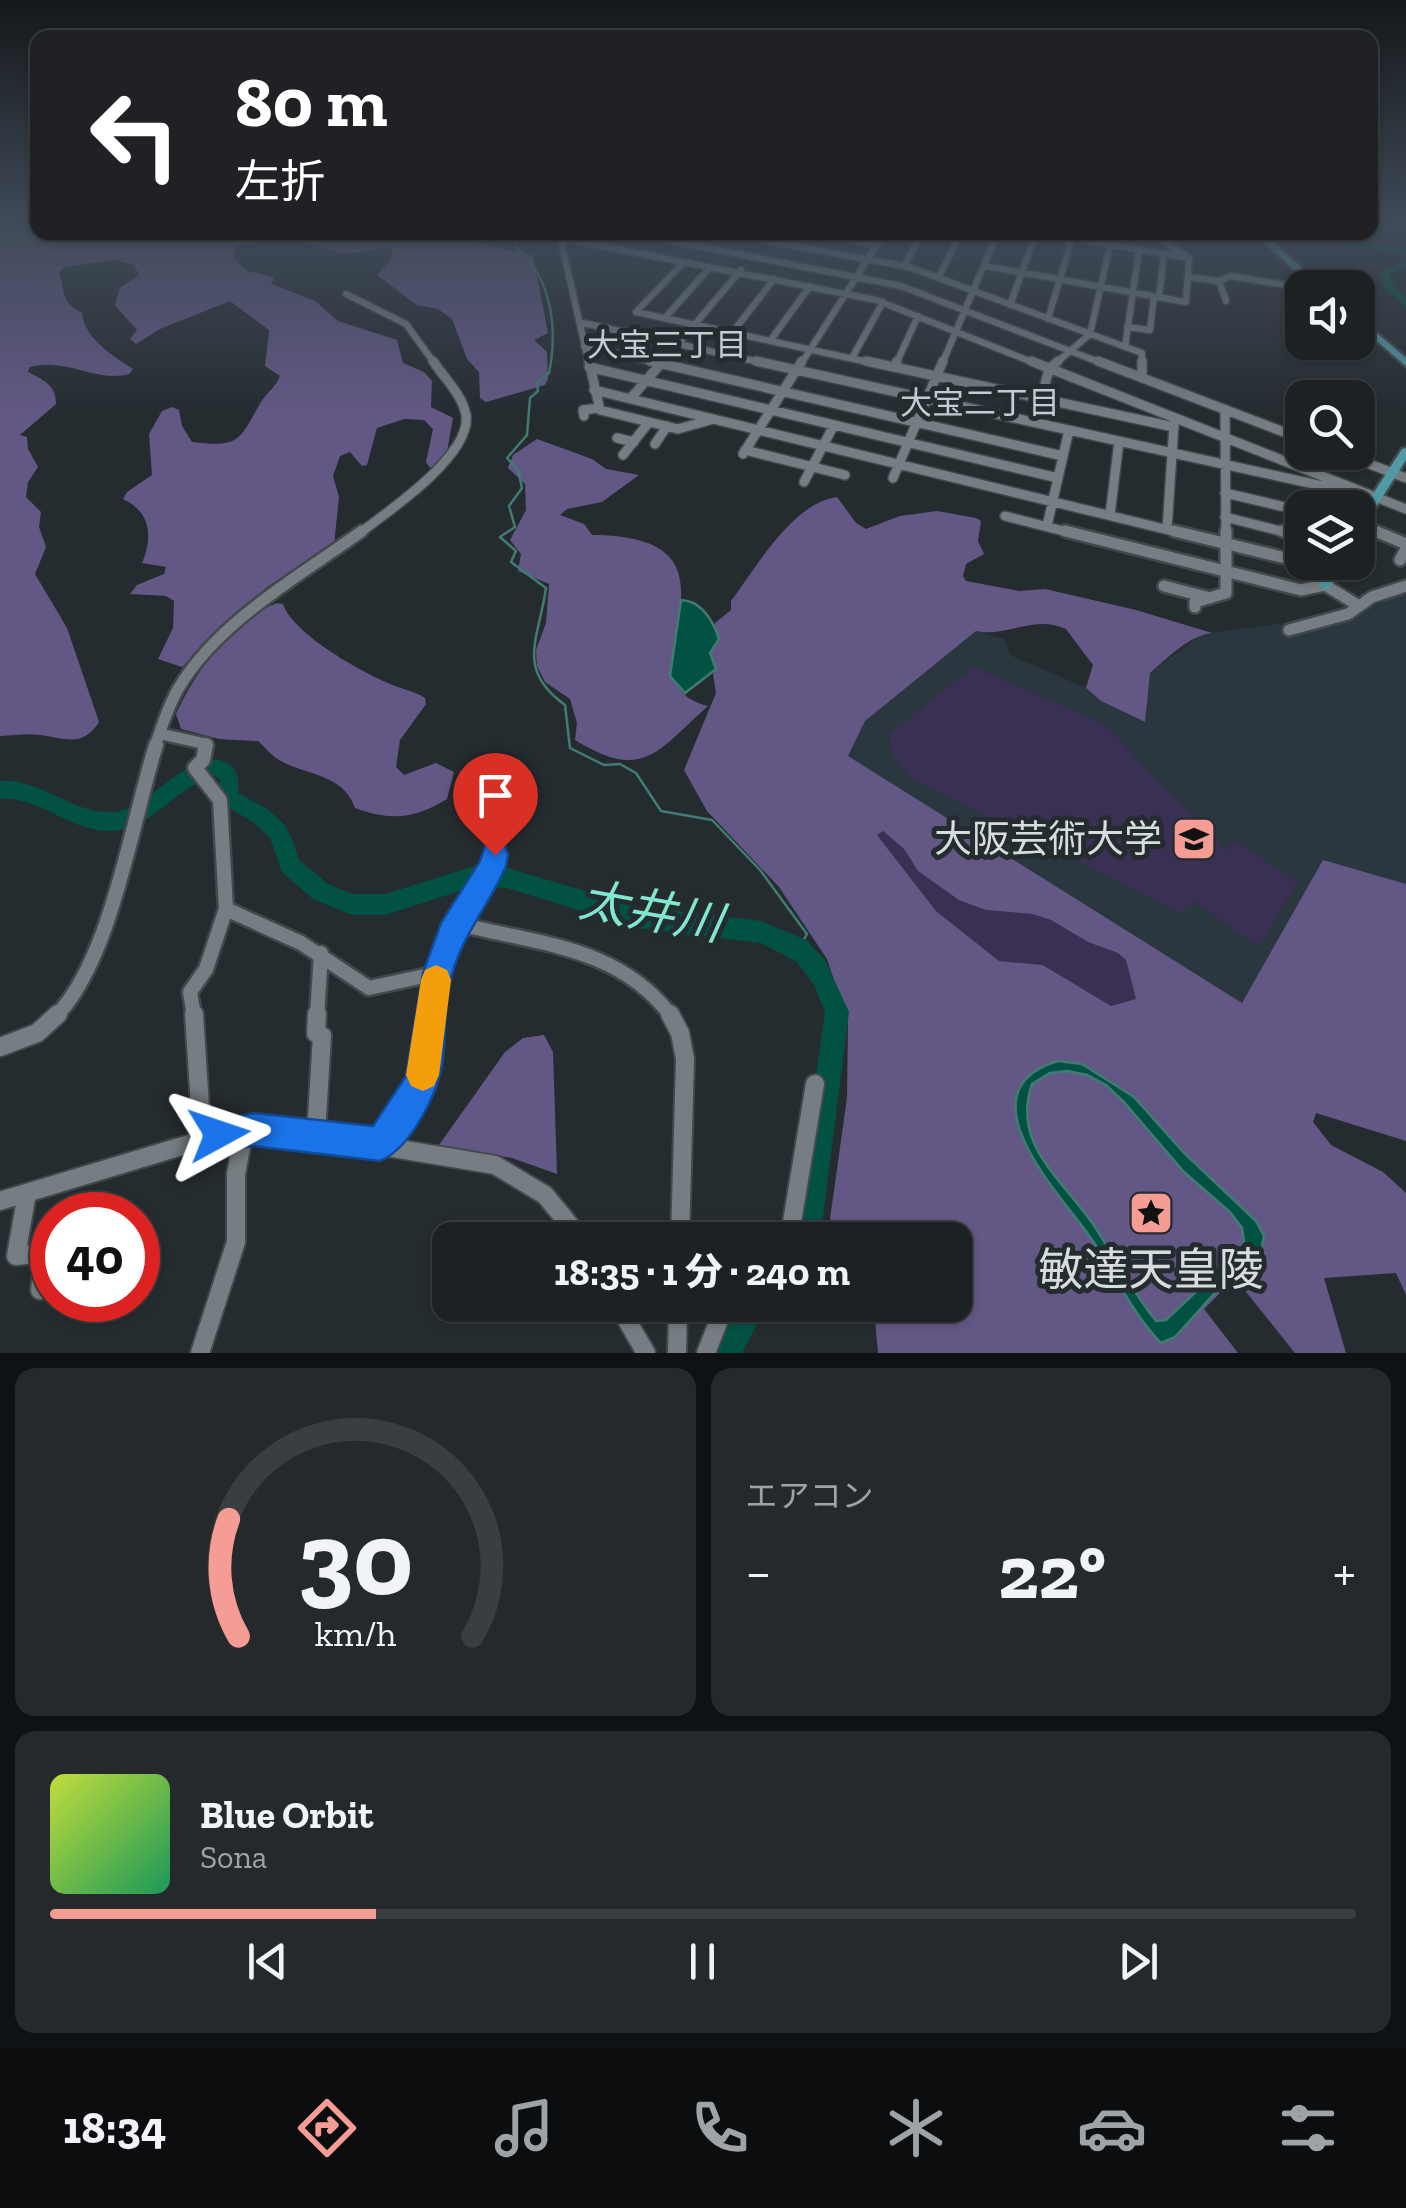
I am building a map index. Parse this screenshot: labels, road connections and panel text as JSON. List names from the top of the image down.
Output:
{
  "districts": ["大宝三丁目", "大宝二丁目"],
  "water": ["太井川"],
  "places": {
    "school or university": ["大阪芸術大学"],
    "place": ["敏達天皇陵"]
  },
  "page": {
    "turn": ["80 m", "左折"],
    "limit": "40",
    "trip": "18:35 · 1 分 · 240 m",
    "tile": "エアコン",
    "heat": ["−", "22°", "+"],
    "song": ["Blue Orbit", "Sona"],
    "tabs": "18:34",
    "gauge": ["30", "km/h"]
  }
}
